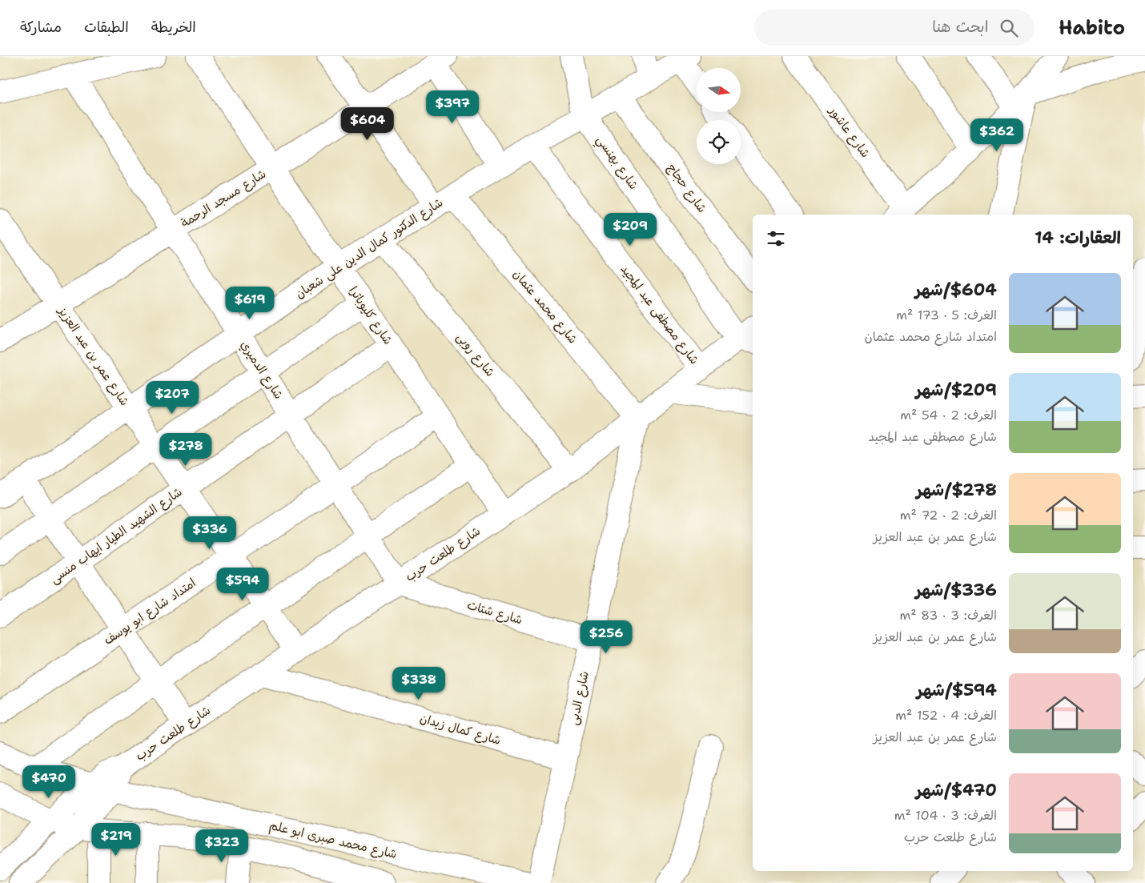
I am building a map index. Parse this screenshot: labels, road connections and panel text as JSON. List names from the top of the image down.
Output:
{
  "streets": {
    "street": [
      "شارع عاشور",
      "شارع بهنسي",
      "شارع حجاج",
      "شارع مسجد الرحمة",
      "شارع الدكتور كمال الدين على شعبان",
      "شارع محمد عثمان",
      "شارع مصطفى عبد المجيد",
      "شارع كليوباترا",
      "شارع روبى",
      "شارع عمر بن عبد العزيز",
      "شارع الدميري",
      "شارع الشهيد الطيار ايهاب منسى",
      "شارع طلعت حرب",
      "امتداد شارع ابو يوسف",
      "شارع شتات",
      "شارع الدبى",
      "شارع كمال زيدان",
      "شارع محمد صبرى ابو علم"
    ]
  },
  "crossings": [
    ["شارع بهنسي", "شارع الدكتور كمال الدين على شعبان"],
    ["شارع بهنسي", "شارع طلعت حرب"],
    ["شارع حجاج", "شارع الدكتور كمال الدين على شعبان"],
    ["شارع مسجد الرحمة", "شارع كليوباترا"],
    ["شارع مسجد الرحمة", "شارع عمر بن عبد العزيز"],
    ["شارع مسجد الرحمة", "شارع الدميري"],
    ["شارع الدكتور كمال الدين على شعبان", "شارع محمد عثمان"],
    ["شارع الدكتور كمال الدين على شعبان", "شارع مصطفى عبد المجيد"],
    ["شارع الدكتور كمال الدين على شعبان", "شارع كليوباترا"],
    ["شارع الدكتور كمال الدين على شعبان", "شارع روبى"],
    ["شارع الدكتور كمال الدين على شعبان", "شارع عمر بن عبد العزيز"],
    ["شارع الدكتور كمال الدين على شعبان", "شارع الدميري"],
    ["شارع محمد عثمان", "شارع طلعت حرب"],
    ["شارع محمد عثمان", "شارع الدبى"],
    ["شارع مصطفى عبد المجيد", "شارع طلعت حرب"],
    ["شارع كليوباترا", "شارع الشهيد الطيار ايهاب منسى"],
    ["شارع كليوباترا", "شارع طلعت حرب"],
    ["شارع كليوباترا", "امتداد شارع ابو يوسف"],
    ["شارع روبى", "شارع طلعت حرب"],
    ["شارع عمر بن عبد العزيز", "شارع الشهيد الطيار ايهاب منسى"],
    ["شارع عمر بن عبد العزيز", "شارع طلعت حرب"],
    ["شارع عمر بن عبد العزيز", "امتداد شارع ابو يوسف"],
    ["شارع الدميري", "شارع الشهيد الطيار ايهاب منسى"],
    ["شارع الدميري", "شارع طلعت حرب"],
    ["شارع الدميري", "امتداد شارع ابو يوسف"],
    ["شارع الدميري", "شارع شتات"],
    ["شارع طلعت حرب", "شارع شتات"],
    ["شارع طلعت حرب", "شارع الدبى"],
    ["شارع طلعت حرب", "شارع كمال زيدان"],
    ["شارع طلعت حرب", "شارع محمد صبرى ابو علم"],
    ["شارع شتات", "شارع الدبى"],
    ["شارع الدبى", "شارع كمال زيدان"]
  ],
  "north": "right",
  "page": {
    "header": "Habito",
    "search": "ابحث هنا",
    "nav": ["الخريطة", "الطبقات", "مشاركة"],
    "price": [
      "$397",
      "$604",
      "$362",
      "$209",
      "$619",
      "$207",
      "$278",
      "$336",
      "$594",
      "$256",
      "$338",
      "$470",
      "$219",
      "$323"
    ],
    "heading": "العقارات: 14",
    "list": [
      {
        "name": "$604/شهر",
        "note": "الغرف: 5 · 173 m² · امتداد شارع محمد عثمان"
      },
      {
        "name": "$209/شهر",
        "note": "الغرف: 2 · 54 m² · شارع مصطفى عبد المجيد"
      },
      {
        "name": "$278/شهر",
        "note": "الغرف: 2 · 72 m² · شارع عمر بن عبد العزيز"
      },
      {
        "name": "$336/شهر",
        "note": "الغرف: 3 · 83 m² · شارع عمر بن عبد العزيز"
      },
      {
        "name": "$594/شهر",
        "note": "الغرف: 4 · 152 m² · شارع عمر بن عبد العزيز"
      },
      {
        "name": "$470/شهر",
        "note": "الغرف: 3 · 104 m² · شارع طلعت حرب"
      }
    ]
  }
}
